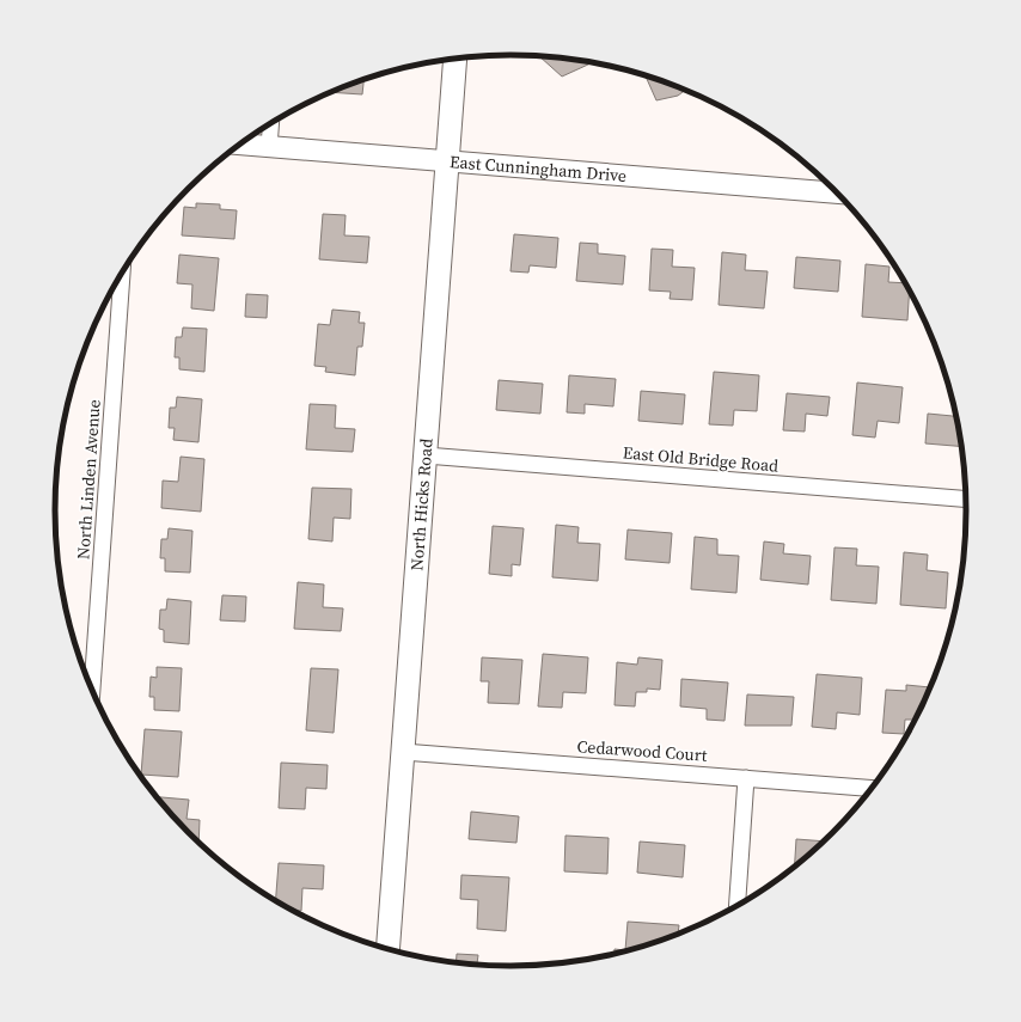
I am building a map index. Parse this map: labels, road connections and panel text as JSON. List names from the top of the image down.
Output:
{
  "streets": {
    "main road": ["North Hicks Road"],
    "street": [
      "East Cunningham Drive",
      "East Old Bridge Road",
      "North Linden Avenue",
      "Cedarwood Court"
    ]
  },
  "crossings": [
    ["East Cunningham Drive", "North Hicks Road"],
    ["East Old Bridge Road", "North Hicks Road"],
    ["North Hicks Road", "Cedarwood Court"]
  ]
}
